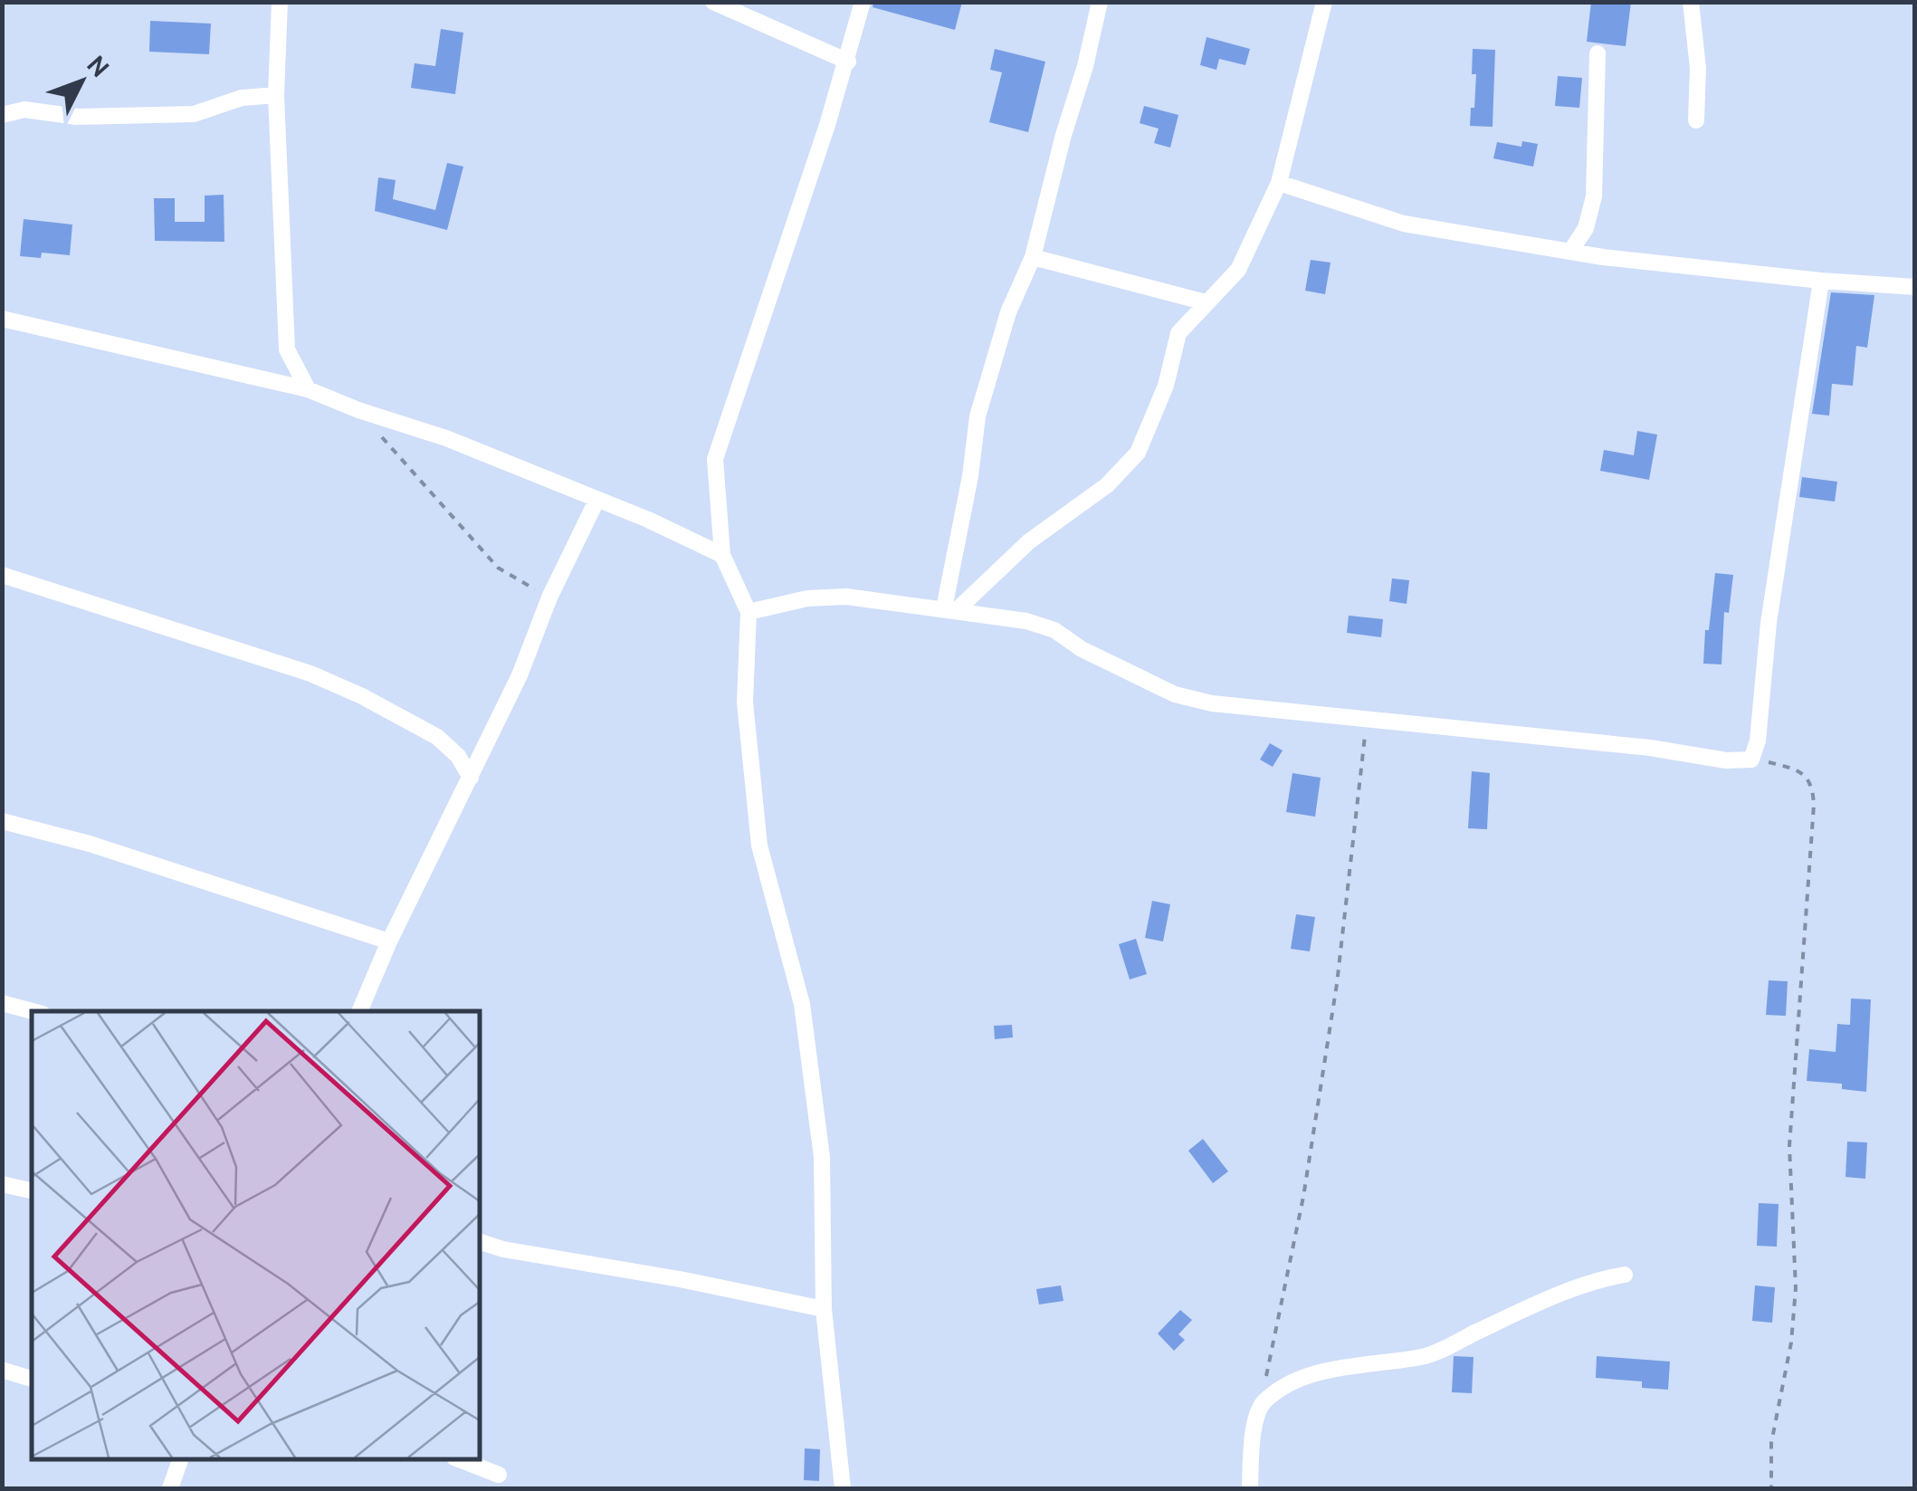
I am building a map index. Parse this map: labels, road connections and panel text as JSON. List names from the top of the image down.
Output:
{
  "north": "top right"
}
